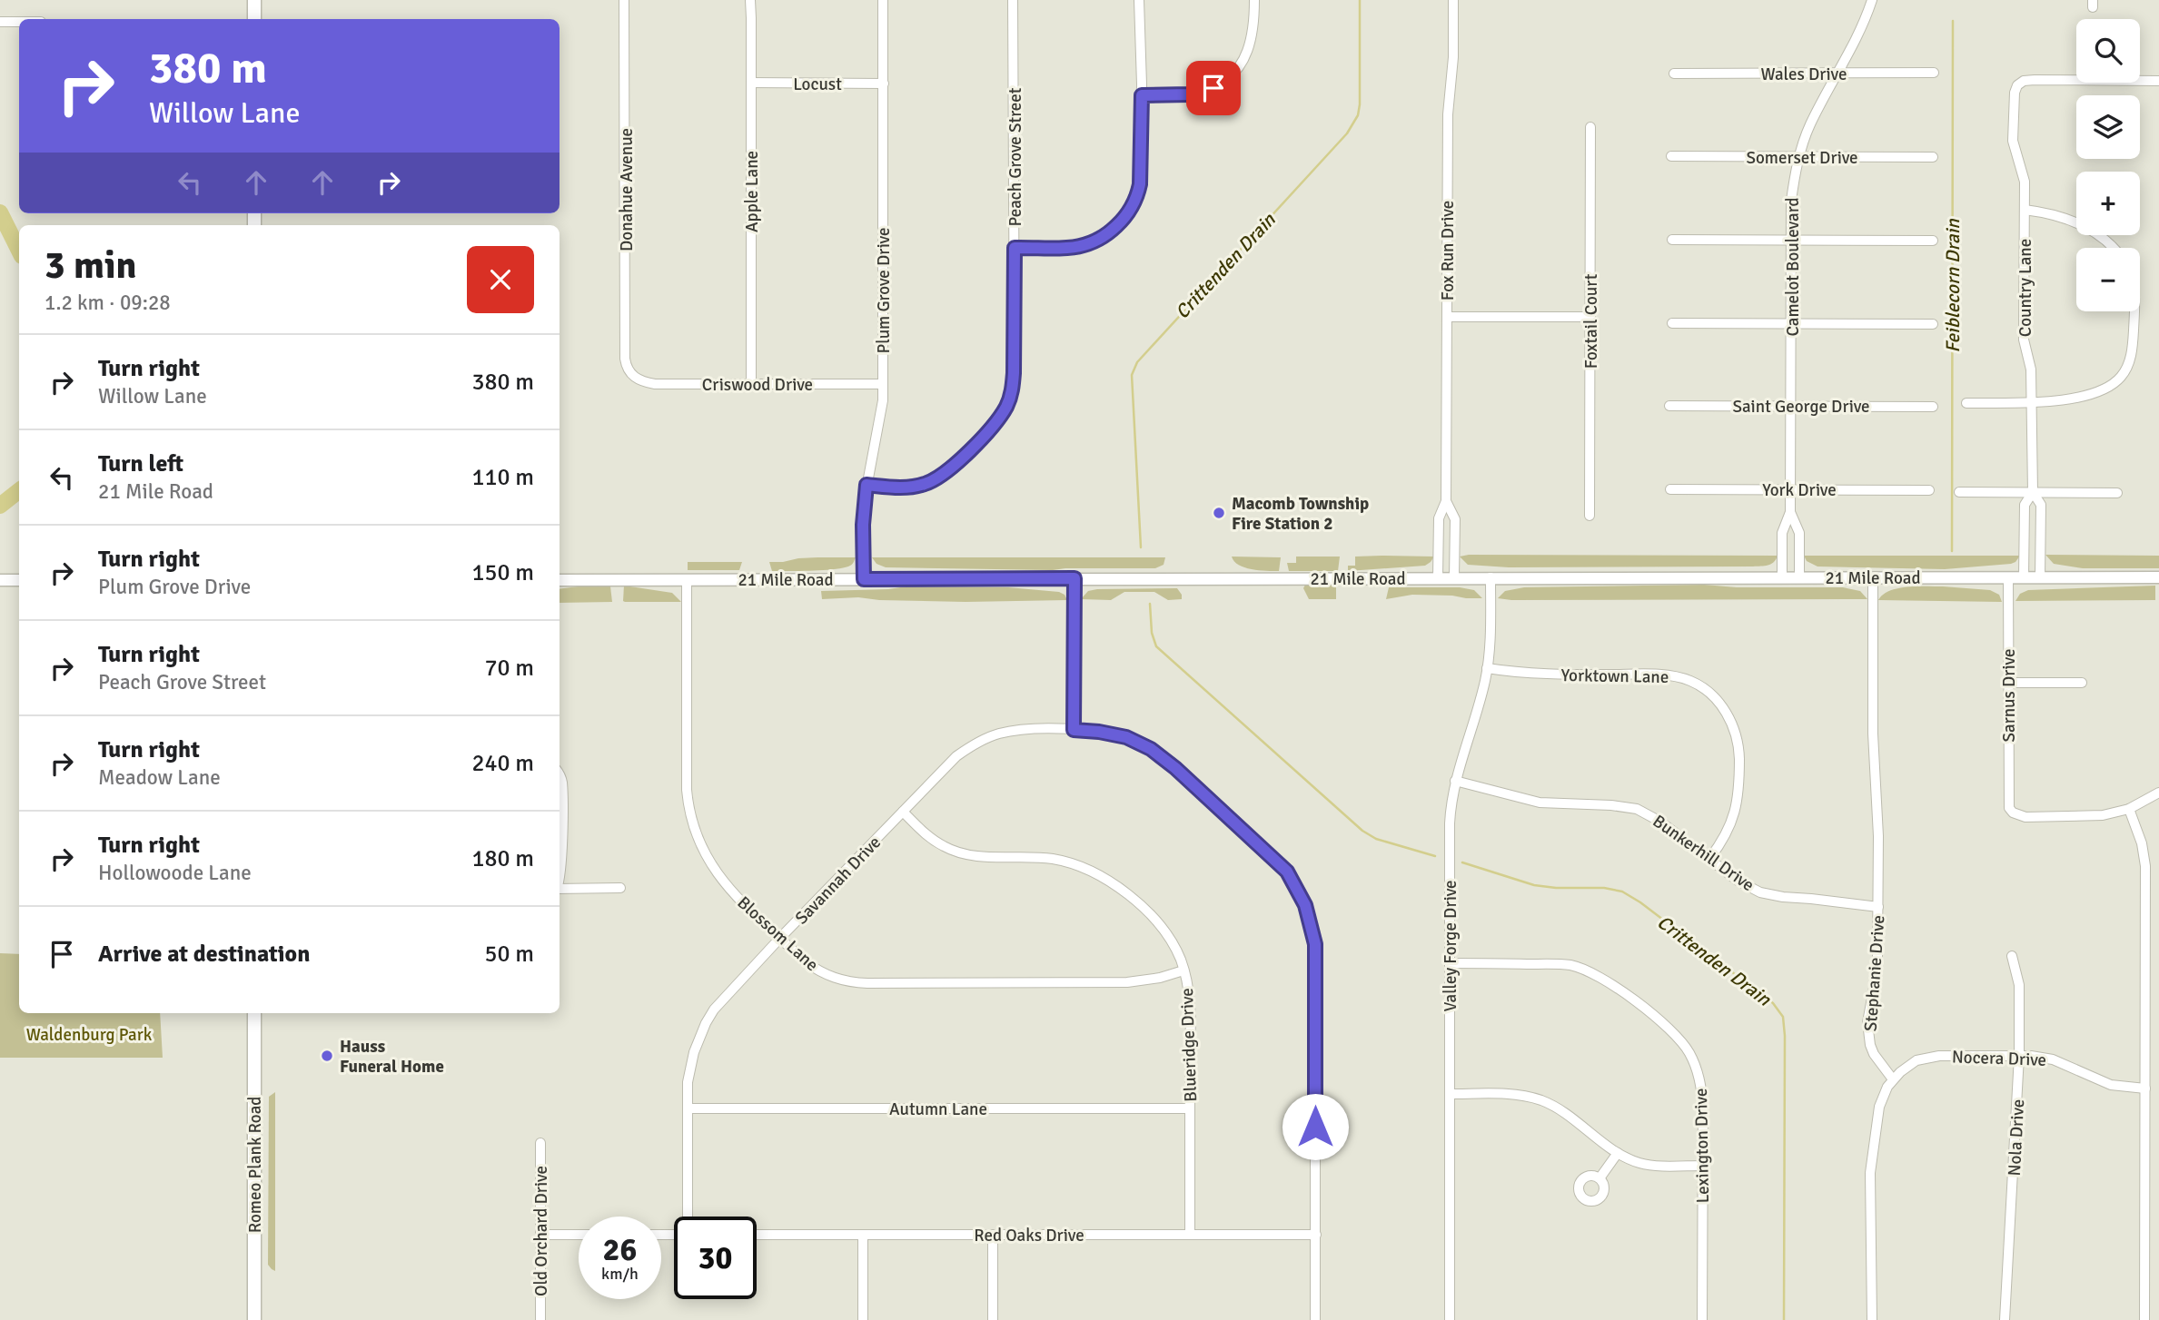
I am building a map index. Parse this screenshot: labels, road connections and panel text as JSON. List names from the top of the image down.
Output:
{
  "streets": {
    "main road": ["Romeo Plank Road"],
    "street": [
      "Wales Drive",
      "Locust",
      "Peach Grove Street",
      "Somerset Drive",
      "Donahue Avenue",
      "Apple Lane",
      "Fox Run Drive",
      "Camelot Boulevard",
      "Country Lane",
      "Plum Grove Drive",
      "Foxtail Court",
      "Criswood Drive",
      "Saint George Drive",
      "York Drive",
      "21 Mile Road",
      "Yorktown Lane",
      "Sarnus Drive",
      "Bunkerhill Drive",
      "Savannah Drive",
      "Blossom Lane",
      "Valley Forge Drive",
      "Stephanie Drive",
      "Blueridge Drive",
      "Nocera Drive",
      "Autumn Lane",
      "Nola Drive",
      "Lexington Drive",
      "Old Orchard Drive",
      "Red Oaks Drive"
    ]
  },
  "crossings": [
    ["Wales Drive", "Camelot Boulevard"],
    ["Locust", "Apple Lane"],
    ["Locust", "Plum Grove Drive"],
    ["Peach Grove Street", "Plum Grove Drive"],
    ["Somerset Drive", "Camelot Boulevard"],
    ["Donahue Avenue", "Criswood Drive"],
    ["Apple Lane", "Criswood Drive"],
    ["Fox Run Drive", "21 Mile Road"],
    ["Camelot Boulevard", "Saint George Drive"],
    ["Camelot Boulevard", "York Drive"],
    ["Camelot Boulevard", "21 Mile Road"],
    ["Country Lane", "21 Mile Road"],
    ["Plum Grove Drive", "Criswood Drive"],
    ["Plum Grove Drive", "21 Mile Road"],
    ["21 Mile Road", "Sarnus Drive"],
    ["21 Mile Road", "Blossom Lane"],
    ["21 Mile Road", "Valley Forge Drive"],
    ["21 Mile Road", "Stephanie Drive"],
    ["Yorktown Lane", "Bunkerhill Drive"],
    ["Yorktown Lane", "Valley Forge Drive"],
    ["Bunkerhill Drive", "Valley Forge Drive"],
    ["Bunkerhill Drive", "Stephanie Drive"],
    ["Savannah Drive", "Blossom Lane"],
    ["Savannah Drive", "Blueridge Drive"],
    ["Savannah Drive", "Autumn Lane"],
    ["Savannah Drive", "Red Oaks Drive"],
    ["Blossom Lane", "Blueridge Drive"],
    ["Valley Forge Drive", "Lexington Drive"],
    ["Stephanie Drive", "Nocera Drive"],
    ["Blueridge Drive", "Autumn Lane"],
    ["Blueridge Drive", "Red Oaks Drive"],
    ["Nocera Drive", "Nola Drive"]
  ],
  "water": ["Crittenden Drain", "Feiblecorn Drain"],
  "parks": ["Waldenburg Park"],
  "places": ["Macomb Township Fire Station 2", "Hauss Funeral Home"],
  "page": {
    "map_buttons": ["+", "−"],
    "turn": ["380 m", "Willow Lane"],
    "heading": ["3 min", "1.2 km · 09:28"],
    "list": [
      {
        "name": "Turn right",
        "note": "Willow Lane",
        "value": "380 m"
      },
      {
        "name": "Turn left",
        "note": "21 Mile Road",
        "value": "110 m"
      },
      {
        "name": "Turn right",
        "note": "Plum Grove Drive",
        "value": "150 m"
      },
      {
        "name": "Turn right",
        "note": "Peach Grove Street",
        "value": "70 m"
      },
      {
        "name": "Turn right",
        "note": "Meadow Lane",
        "value": "240 m"
      },
      {
        "name": "Turn right",
        "note": "Hollowoode Lane",
        "value": "180 m"
      },
      {
        "name": "Arrive at destination",
        "value": "50 m"
      }
    ],
    "speed": "26 km/h",
    "limit": "30"
  }
}
